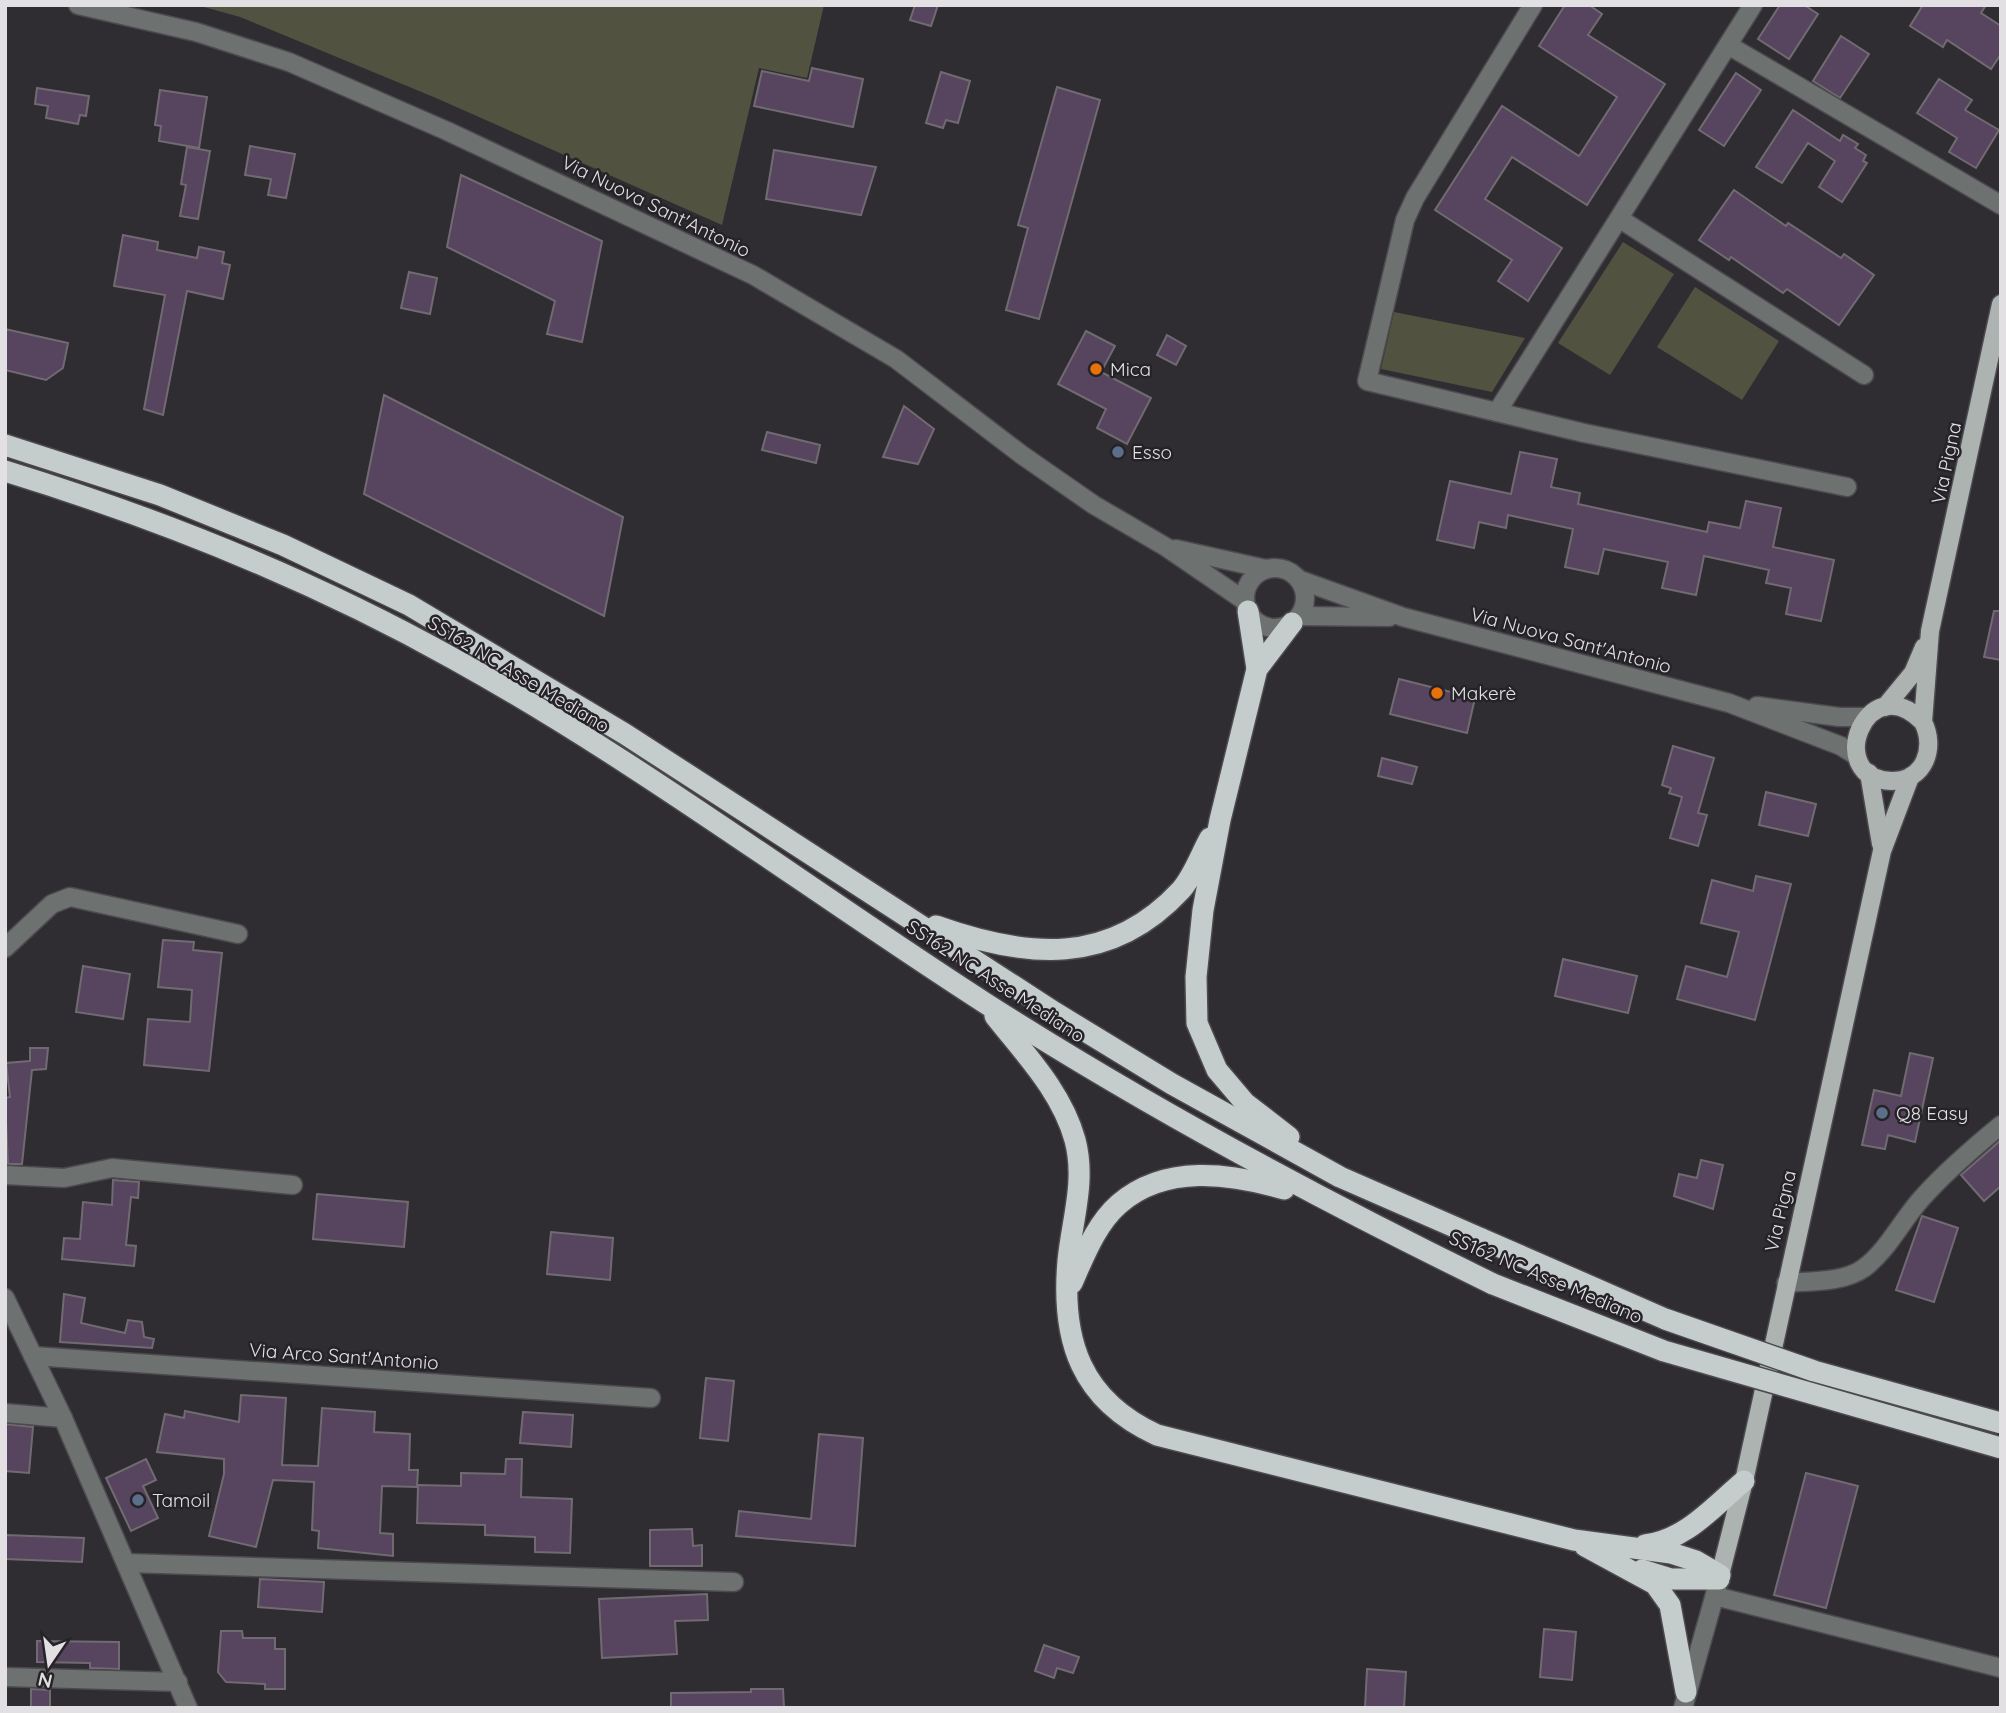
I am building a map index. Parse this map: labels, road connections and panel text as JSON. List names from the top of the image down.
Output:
{
  "streets": {
    "highway": ["SS162 NC Asse Mediano"],
    "main road": ["Via Pigna"],
    "street": ["Via Nuova Sant'Antonio", "Via Arco Sant'Antonio"]
  },
  "crossings": [
    ["Via Nuova Sant'Antonio", "Via Pigna"]
  ],
  "places": [
    "Mica",
    "Esso",
    "Makerè",
    "Q8 Easy",
    "Tamoil"
  ],
  "north": "bottom"
}
